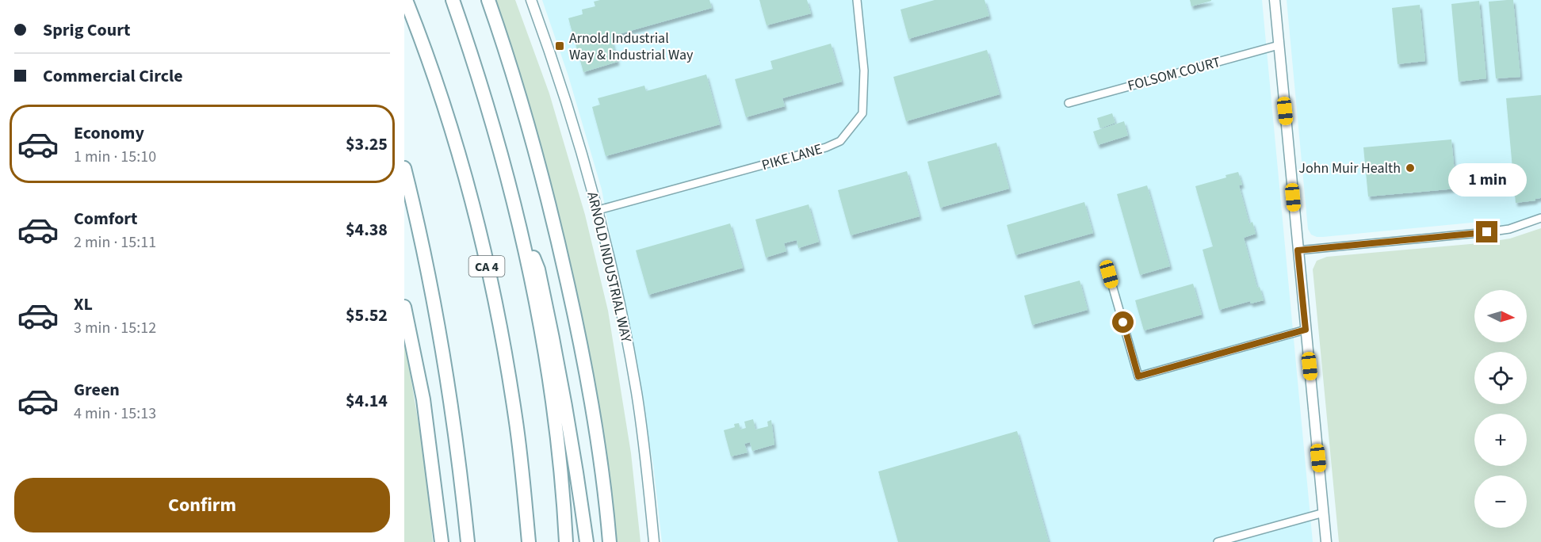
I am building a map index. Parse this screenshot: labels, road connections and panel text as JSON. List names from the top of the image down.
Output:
{
  "streets": {
    "highway": ["CA 4"],
    "street": ["FOLSOM COURT", "PIKE LANE", "ARNOLD INDUSTRIAL WAY"]
  },
  "crossings": [
    ["PIKE LANE", "ARNOLD INDUSTRIAL WAY"]
  ],
  "places": {
    "transit": ["Arnold Industrial Way & Industrial Way"],
    "other": ["John Muir Health"]
  },
  "north": "right",
  "page": {
    "banner": ["Sprig Court", "Commercial Circle"],
    "list": [
      {
        "name": "Economy",
        "note": "1 min · 15:10",
        "value": "$3.25"
      },
      {
        "name": "Comfort",
        "note": "2 min · 15:11",
        "value": "$4.38"
      },
      {
        "name": "XL",
        "note": "3 min · 15:12",
        "value": "$5.52"
      },
      {
        "name": "Green",
        "note": "4 min · 15:13",
        "value": "$4.14"
      }
    ],
    "bubble": "1 min",
    "map_buttons": ["+", "−"],
    "buttons": "Confirm"
  }
}
